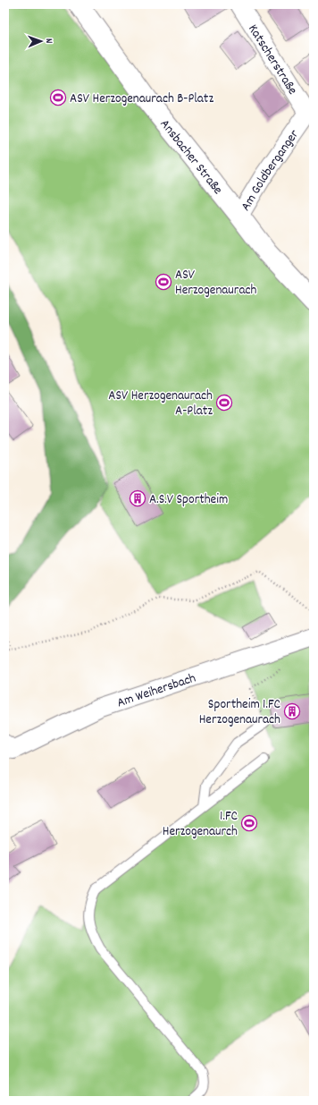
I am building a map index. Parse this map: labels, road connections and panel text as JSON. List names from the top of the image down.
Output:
{
  "streets": {
    "street": [
      "Katscherstraße",
      "Ansbacher Straße",
      "Am Goldberganger",
      "Am Weihersbach"
    ]
  },
  "crossings": [
    ["Katscherstraße", "Am Goldberganger"],
    ["Ansbacher Straße", "Am Goldberganger"]
  ],
  "places": {
    "sports": [
      "ASV Herzogenaurach B-Platz",
      "ASV Herzogenaurach",
      "ASV Herzogenaurach A-Platz",
      "1.FC Herzogenaurch"
    ],
    "building": ["A.S.V Sportheim", "Sportheim 1.FC Herzogenaurach"]
  },
  "north": "right"
}
